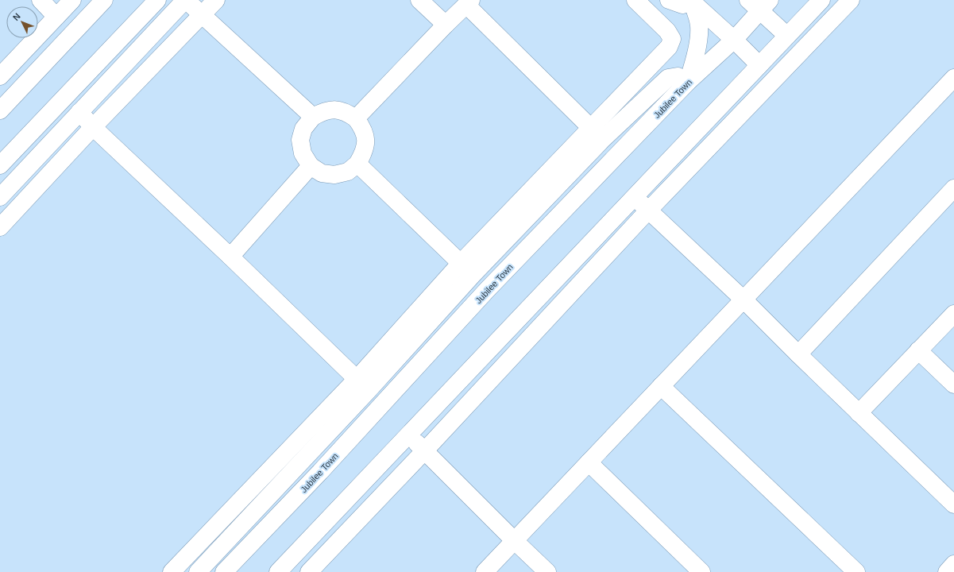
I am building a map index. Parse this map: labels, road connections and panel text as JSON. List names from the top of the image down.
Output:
{
  "streets": {
    "street": ["Jubilee Town"]
  },
  "north": "top left"
}
